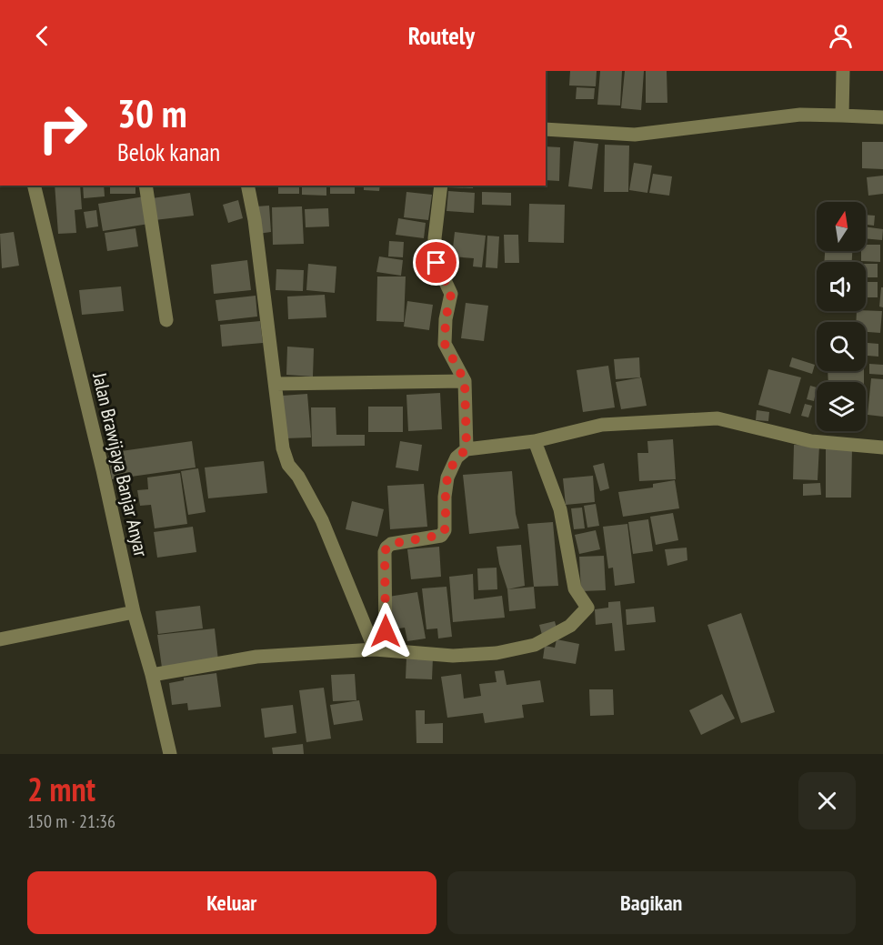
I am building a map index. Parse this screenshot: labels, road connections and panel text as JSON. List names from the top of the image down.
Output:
{
  "streets": {
    "street": ["Jalan Brawijaya Banjar Anyar"]
  },
  "north": "top",
  "page": {
    "header": "Routely",
    "turn": ["30 m", "Belok kanan"],
    "heading": ["2 mnt", "150 m · 21:36"],
    "buttons": ["Keluar", "Bagikan"]
  }
}
